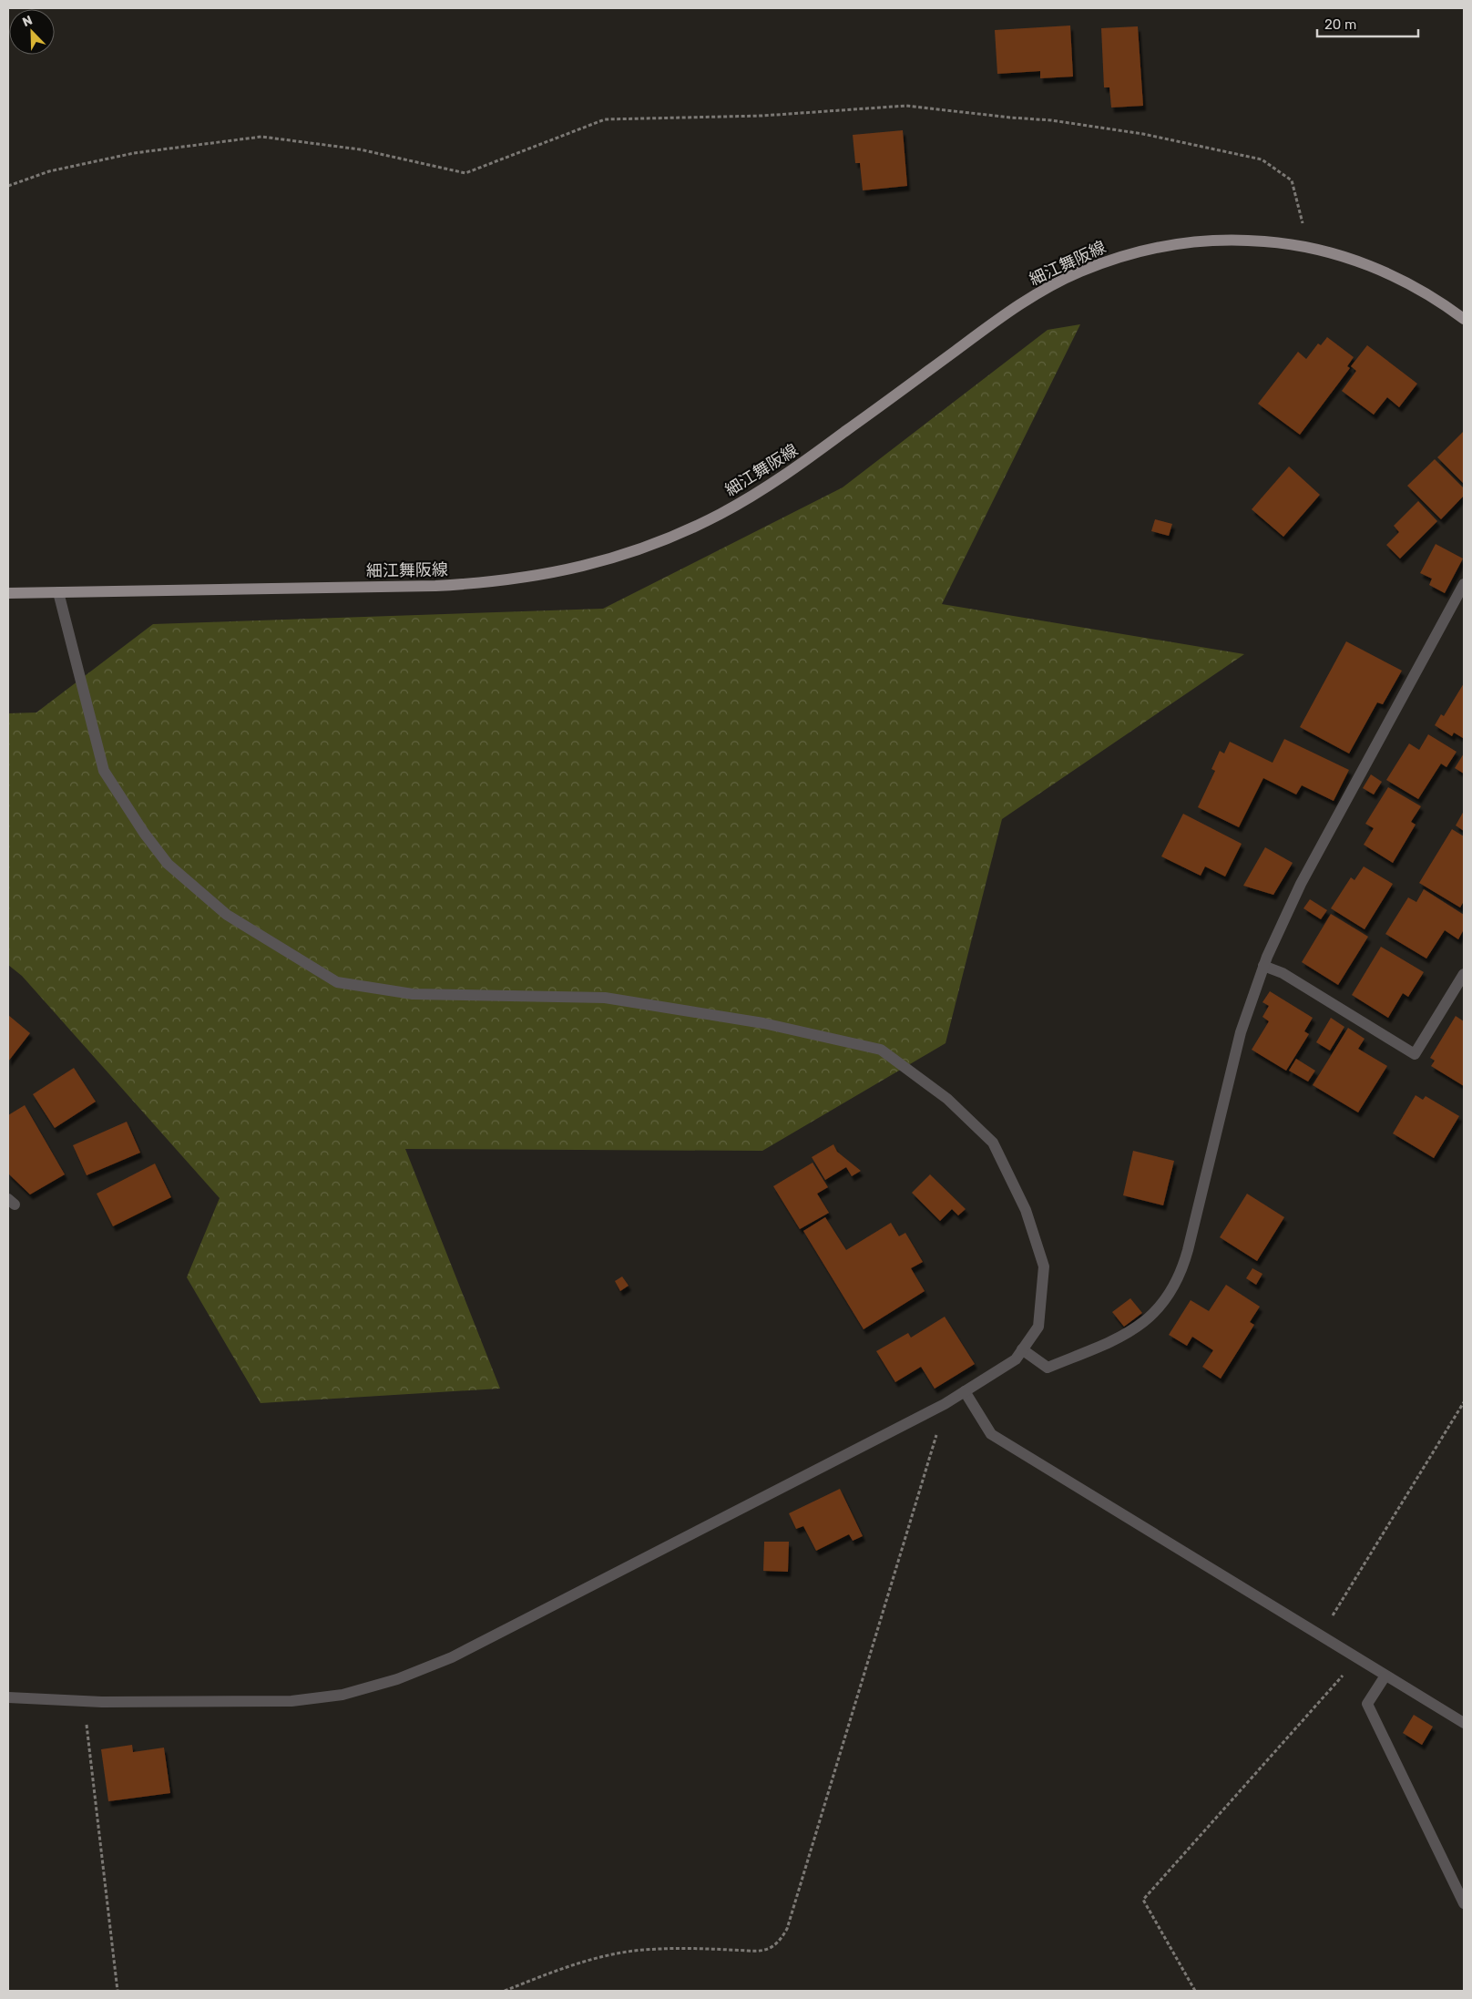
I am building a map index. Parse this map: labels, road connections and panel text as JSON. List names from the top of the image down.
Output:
{
  "streets": {
    "main road": ["細江舞阪線"]
  },
  "scale_bar": "20 m",
  "north": "top left"
}
